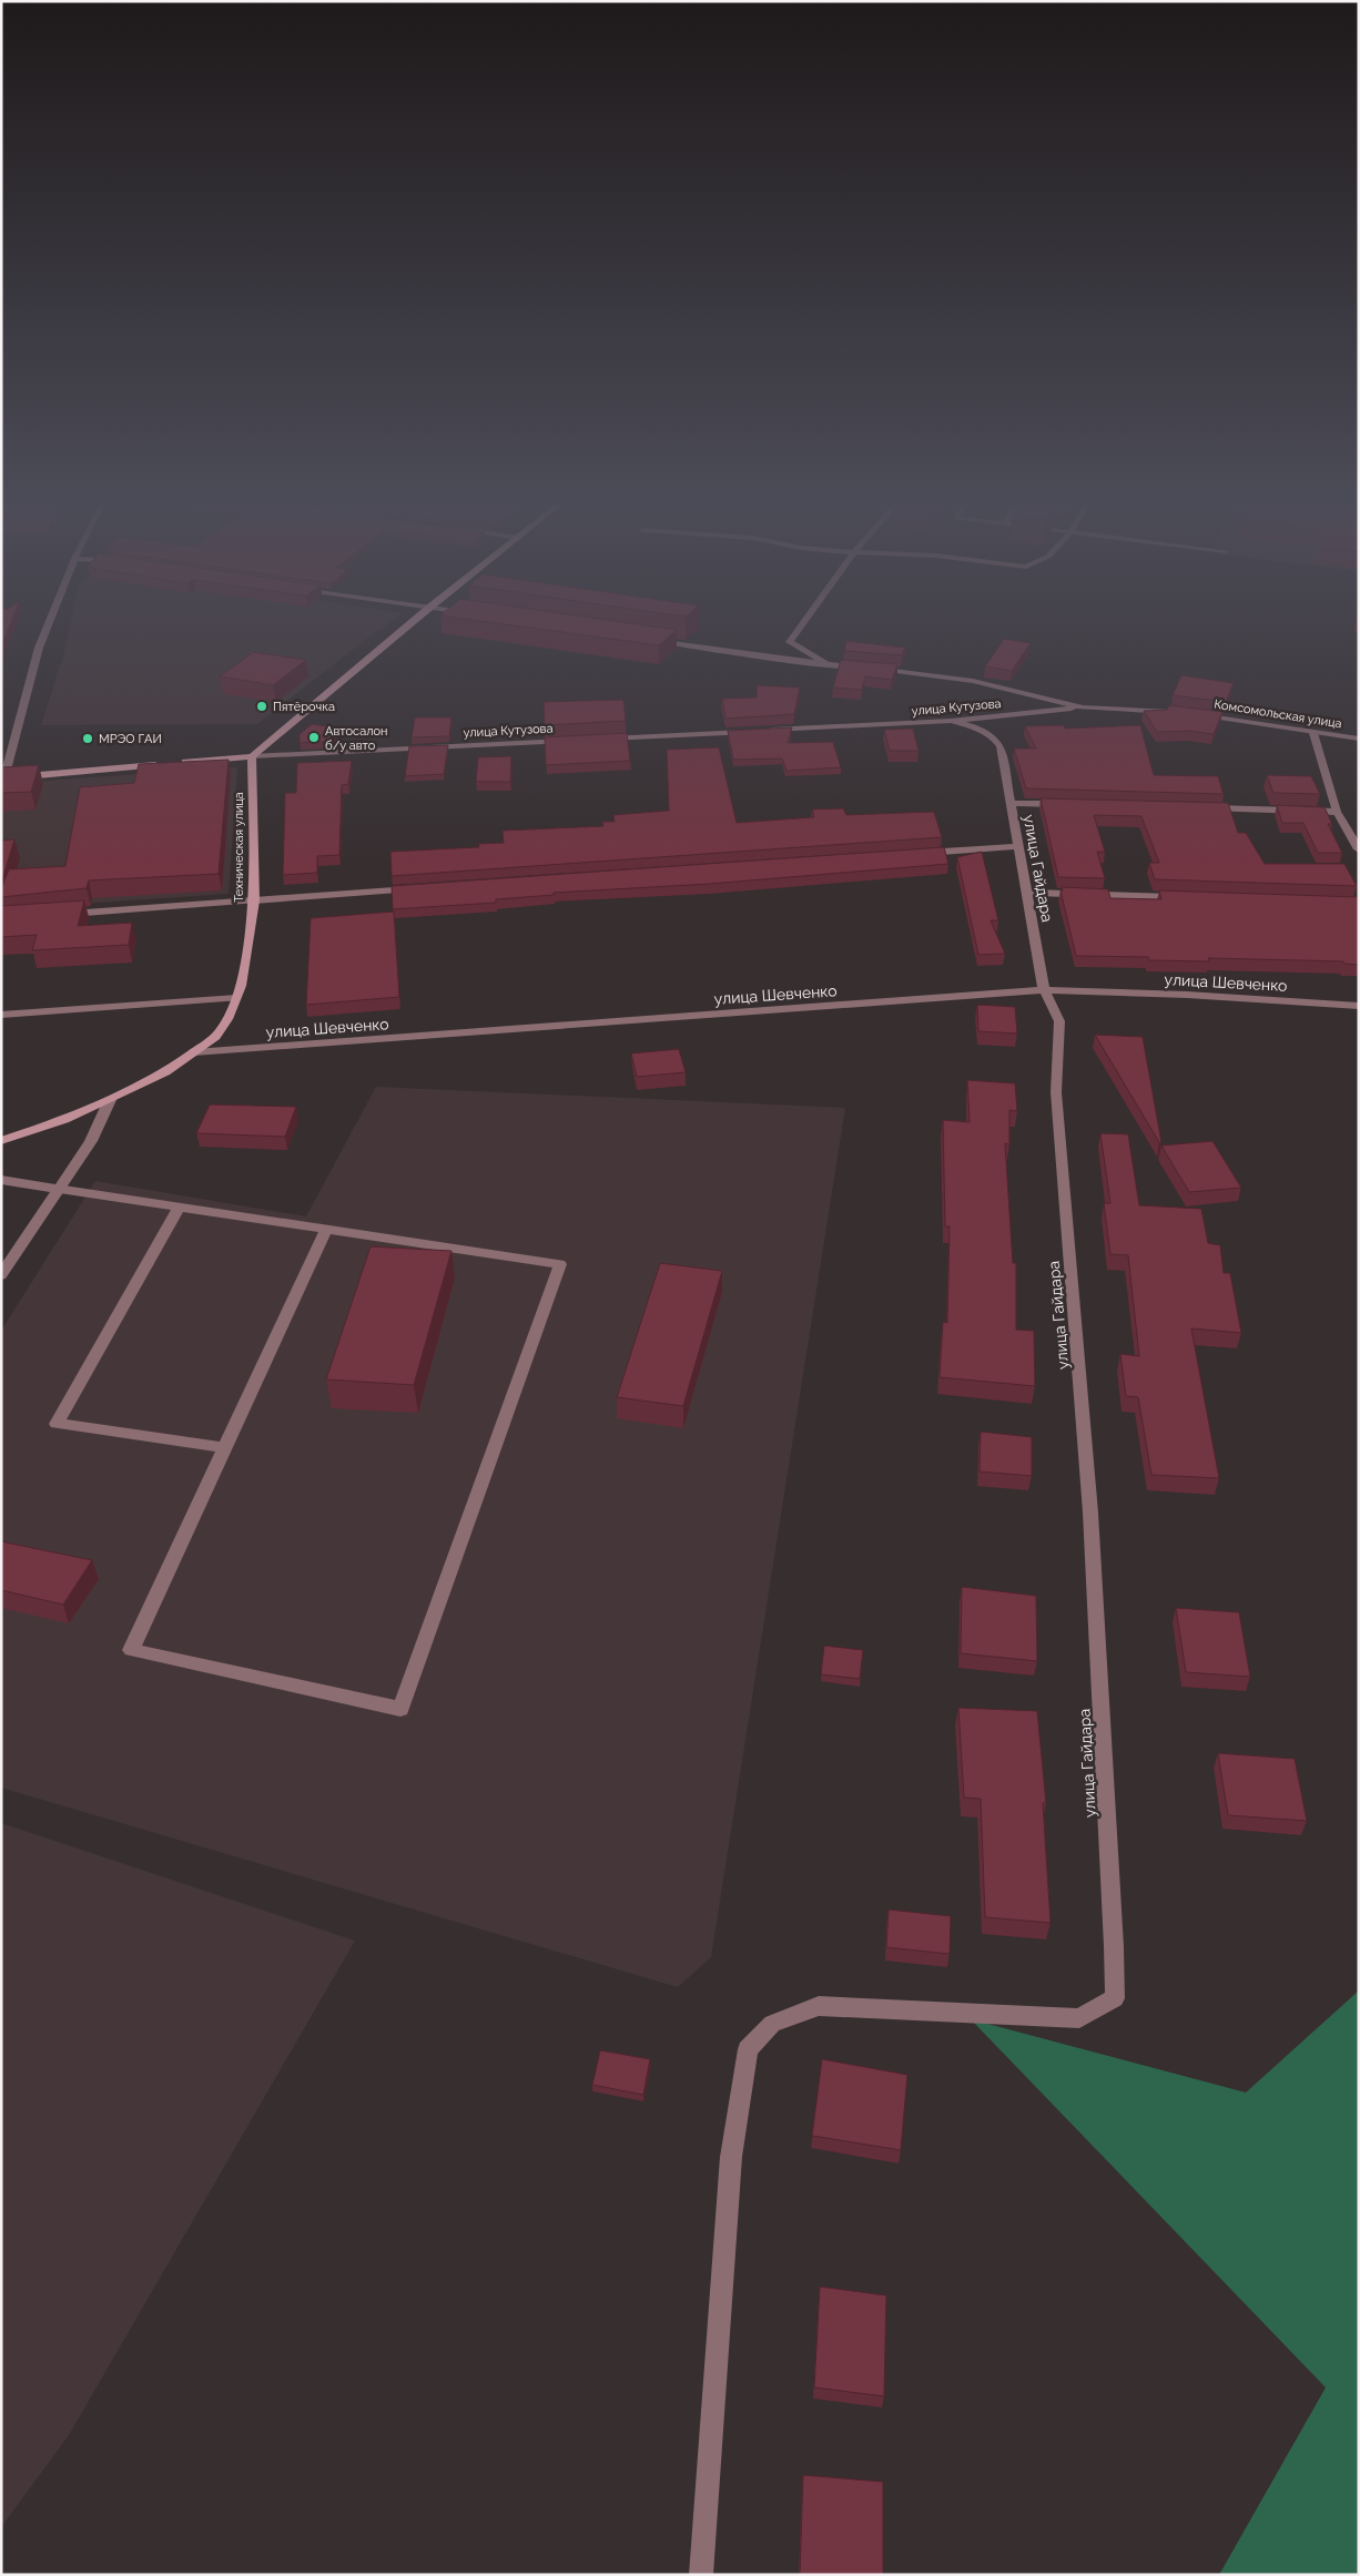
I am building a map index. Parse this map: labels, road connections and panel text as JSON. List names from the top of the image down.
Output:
{
  "streets": {
    "main road": ["улица Кутузова", "Техническая улица"],
    "street": ["Комсомольская улица", "улица Гайдара", "улица Шевченко"]
  },
  "crossings": [
    ["улица Кутузова", "Техническая улица"],
    ["улица Кутузова", "улица Гайдара"],
    ["Техническая улица", "улица Шевченко"],
    ["улица Гайдара", "улица Шевченко"]
  ],
  "places": ["Пятёрочка", "Автосалон б/у авто", "МРЭО ГАИ"]
}
